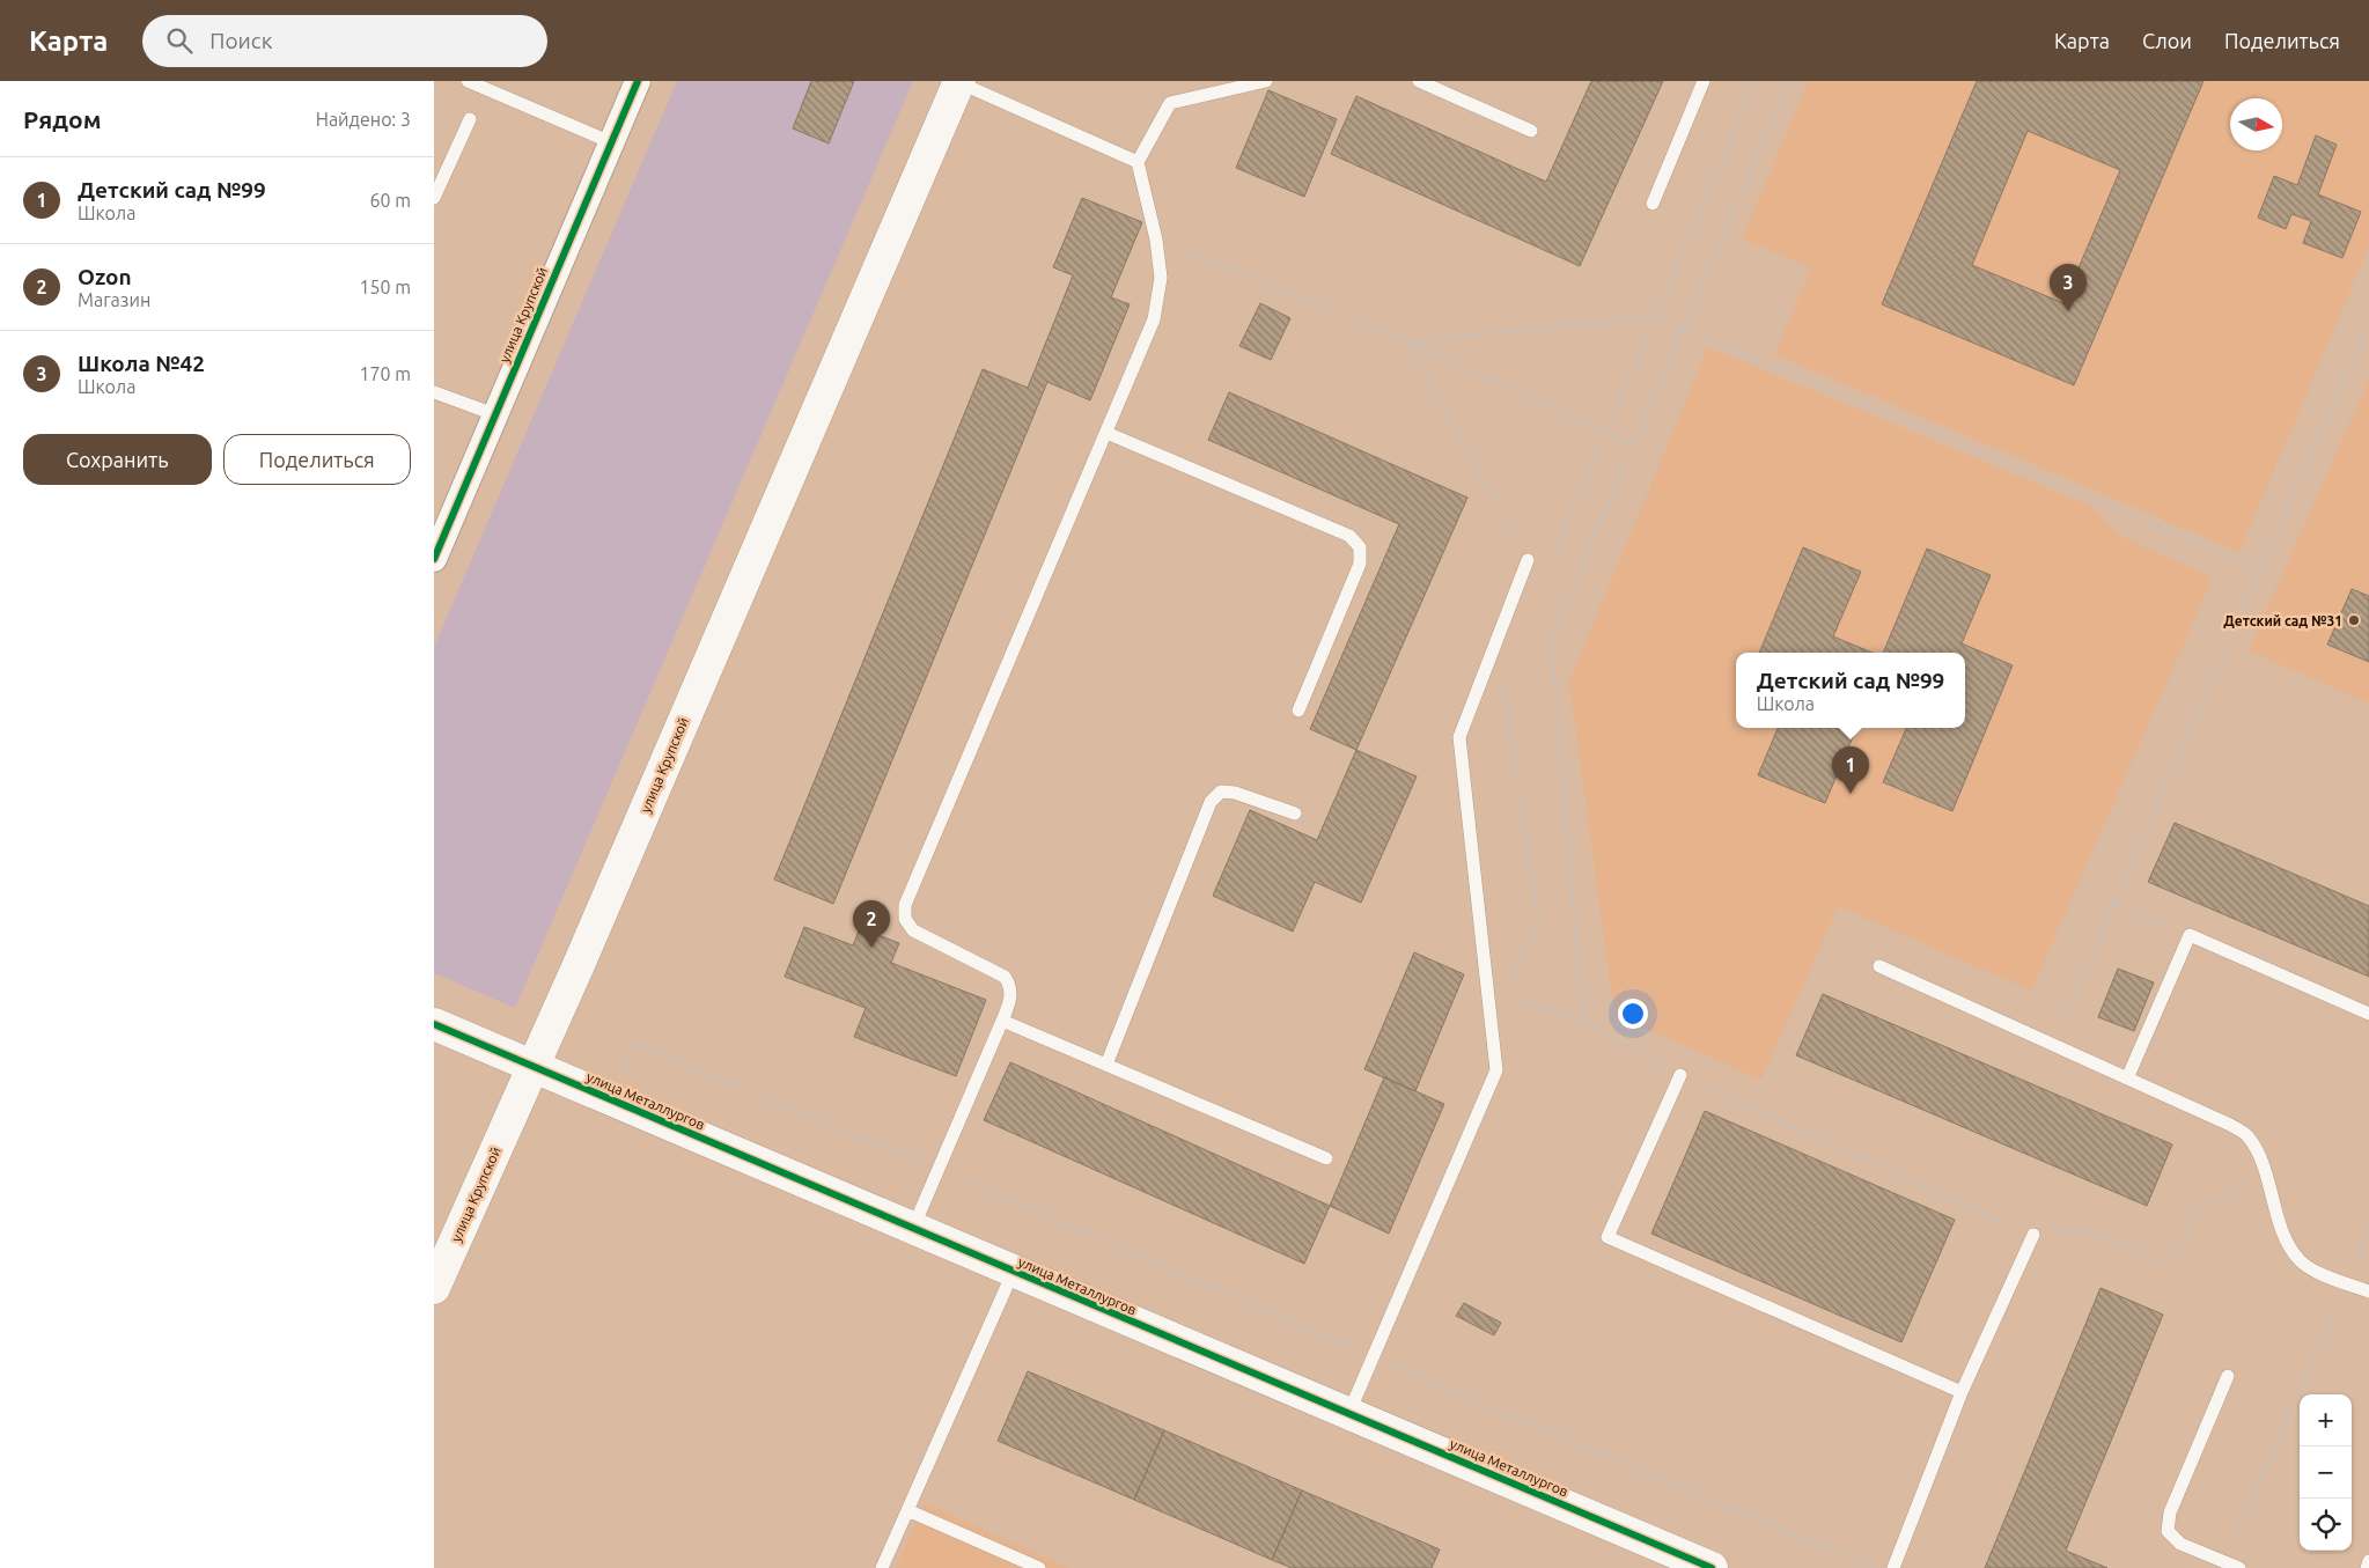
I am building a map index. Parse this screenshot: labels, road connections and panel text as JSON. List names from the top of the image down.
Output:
{
  "streets": {
    "street": ["улица Крупской", "улица Металлургов"]
  },
  "crossings": [
    ["улица Крупской", "улица Металлургов"]
  ],
  "places": ["Детский сад №31"],
  "north": "right",
  "page": {
    "header": "Карта",
    "search": "Поиск",
    "nav": ["Карта", "Слои", "Поделиться"],
    "heading": ["Рядом", "Найдено: 3"],
    "list": [
      {
        "mark": "1",
        "name": "Детский сад №99",
        "note": "Школа",
        "value": "60 m"
      },
      {
        "mark": "2",
        "name": "Ozon",
        "note": "Магазин",
        "value": "150 m"
      },
      {
        "mark": "3",
        "name": "Школа №42",
        "note": "Школа",
        "value": "170 m"
      }
    ],
    "pins": ["3", "1", "2"],
    "buttons": ["Сохранить", "Поделиться"],
    "popup": ["Детский сад №99", "Школа"],
    "map_buttons": ["+", "−"]
  }
}
